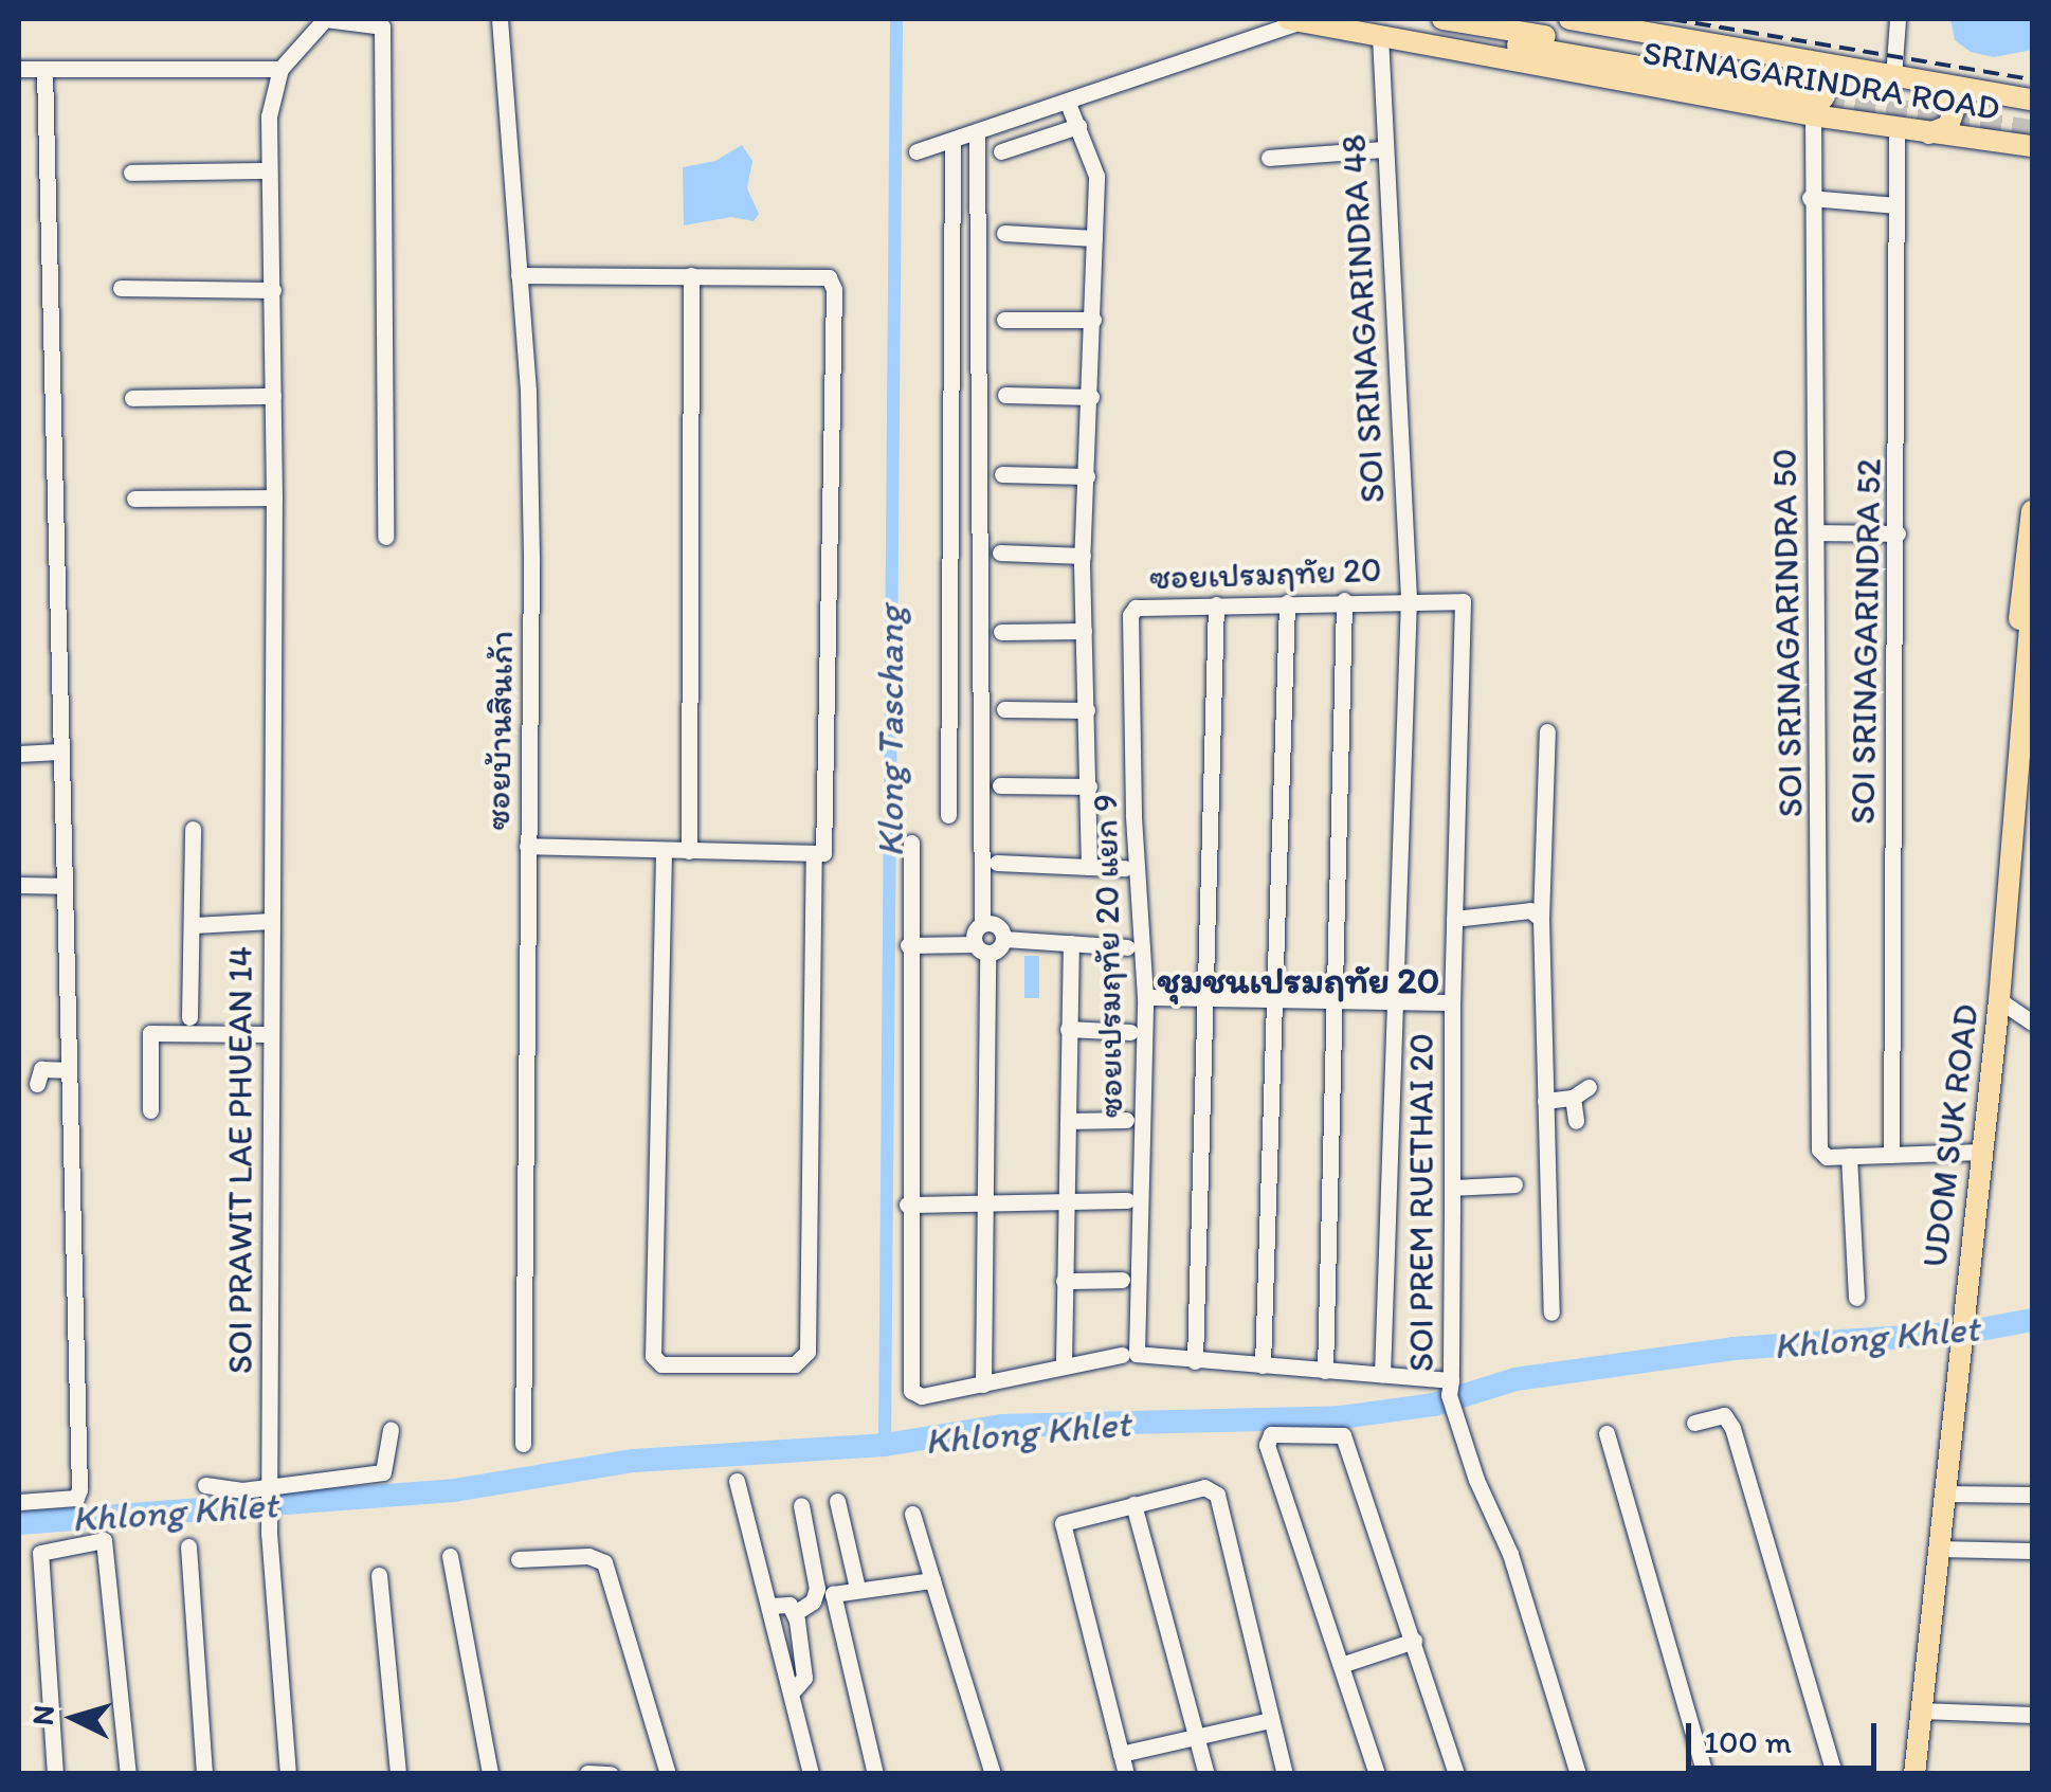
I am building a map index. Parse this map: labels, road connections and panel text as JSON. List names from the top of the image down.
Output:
{
  "streets": {
    "main road": ["SRINAGARINDRA ROAD", "UDOM SUK ROAD"],
    "street": [
      "SOI SRINAGARINDRA 48",
      "ซอยเปรมฤทัย 20",
      "SOI SRINAGARINDRA 50",
      "SOI SRINAGARINDRA 52",
      "ซอยบ้านสินเก้า",
      "ซอยเปรมฤทัย 20 แยก 9",
      "SOI PRAWIT LAE PHUEAN 14",
      "SOI PREM RUETHAI 20"
    ]
  },
  "crossings": [
    ["SRINAGARINDRA ROAD", "SOI SRINAGARINDRA 48"],
    ["SRINAGARINDRA ROAD", "SOI SRINAGARINDRA 50"],
    ["SRINAGARINDRA ROAD", "SOI SRINAGARINDRA 52"],
    ["SOI SRINAGARINDRA 48", "ซอยเปรมฤทัย 20"],
    ["SOI SRINAGARINDRA 48", "SOI PREM RUETHAI 20"],
    ["ซอยเปรมฤทัย 20", "ซอยเปรมฤทัย 20 แยก 9"],
    ["ซอยเปรมฤทัย 20", "SOI PREM RUETHAI 20"]
  ],
  "districts": ["ชุมชนเปรมฤทัย 20"],
  "water": ["Klong Taschang", "Khlong Khlet"],
  "scale_bar": "100 m",
  "north": "left"
}
